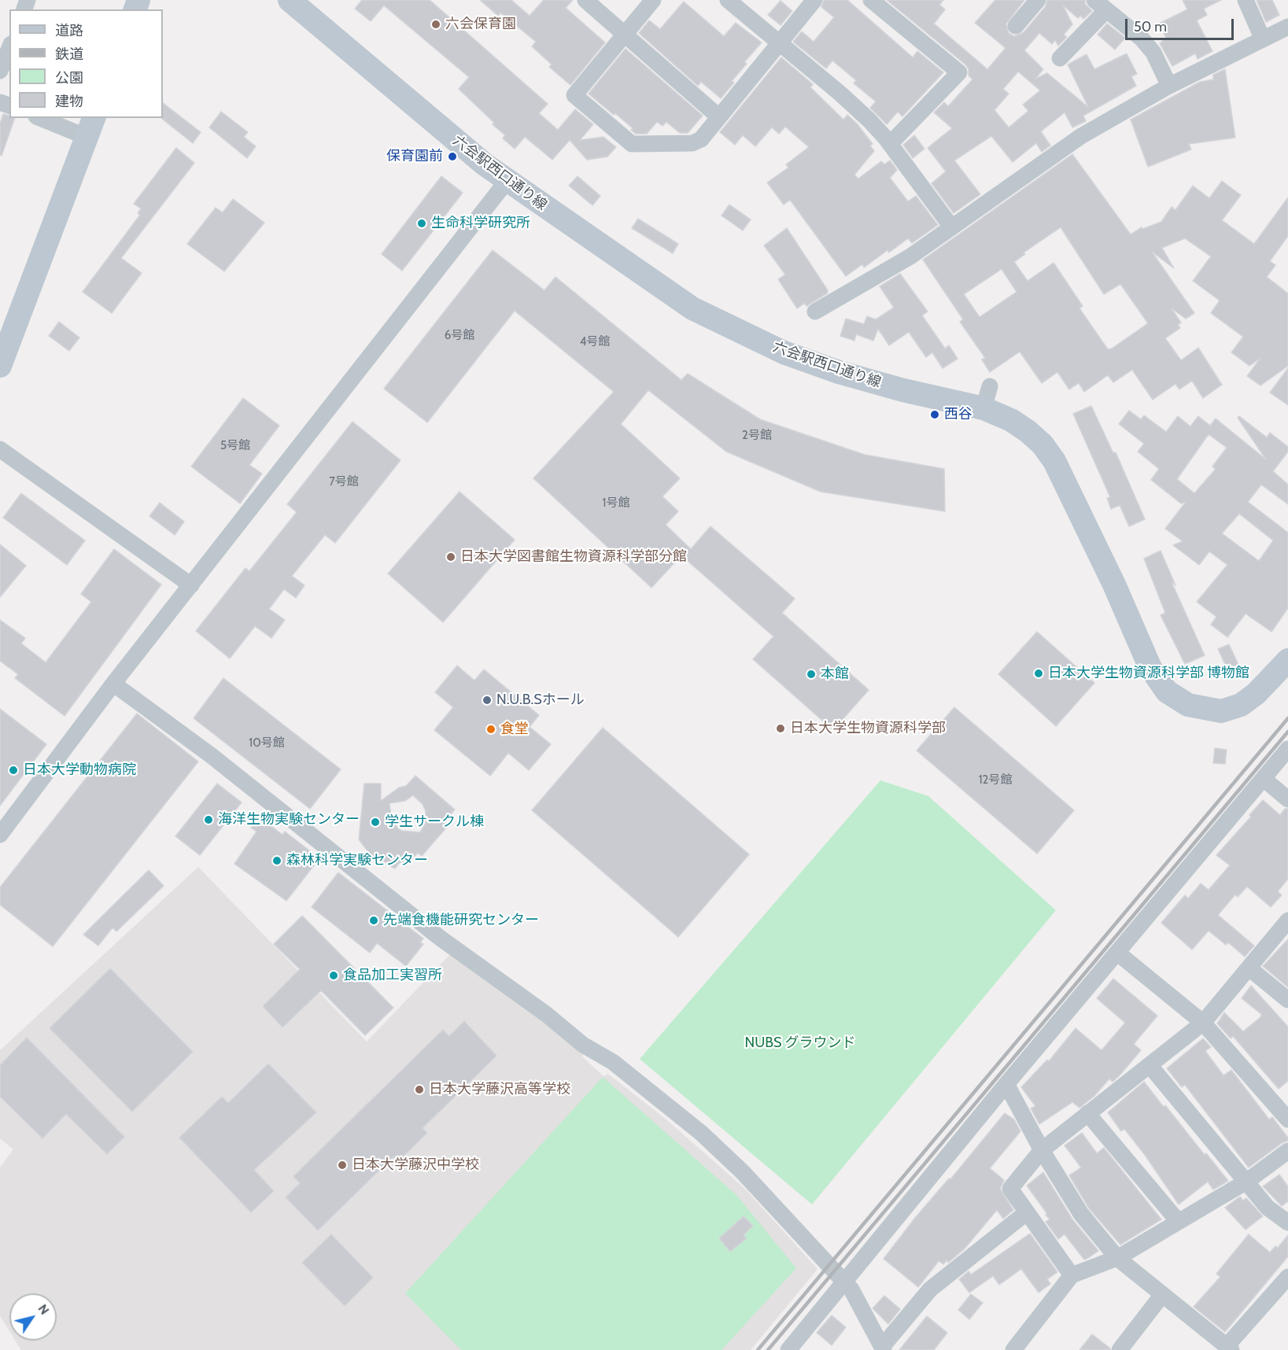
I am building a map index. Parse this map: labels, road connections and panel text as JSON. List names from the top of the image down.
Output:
{
  "streets": {
    "street": ["六会駅西口通り線"]
  },
  "parks": ["NUBS グラウンド"],
  "places": [
    "六会保育園",
    "保育園前",
    "生命科学研究所",
    "西谷",
    "日本大学図書館生物資源科学部分館",
    "日本大学生物資源科学部 博物館",
    "本館",
    "N.U.B.Sホール",
    "日本大学生物資源科学部",
    "食堂",
    "日本大学動物病院",
    "海洋生物実験センター",
    "学生サークル棟",
    "森林科学実験センター",
    "先端食機能研究センター",
    "食品加工実習所",
    "日本大学藤沢高等学校",
    "日本大学藤沢中学校"
  ],
  "house_numbers": [
    "6号館",
    "4号館",
    "2号館",
    "5号館",
    "7号館",
    "1号館",
    "10号館",
    "12号館"
  ],
  "legend": [
    "道路",
    "鉄道",
    "公園",
    "建物"
  ],
  "scale_bar": "50 m",
  "north": "top right"
}
